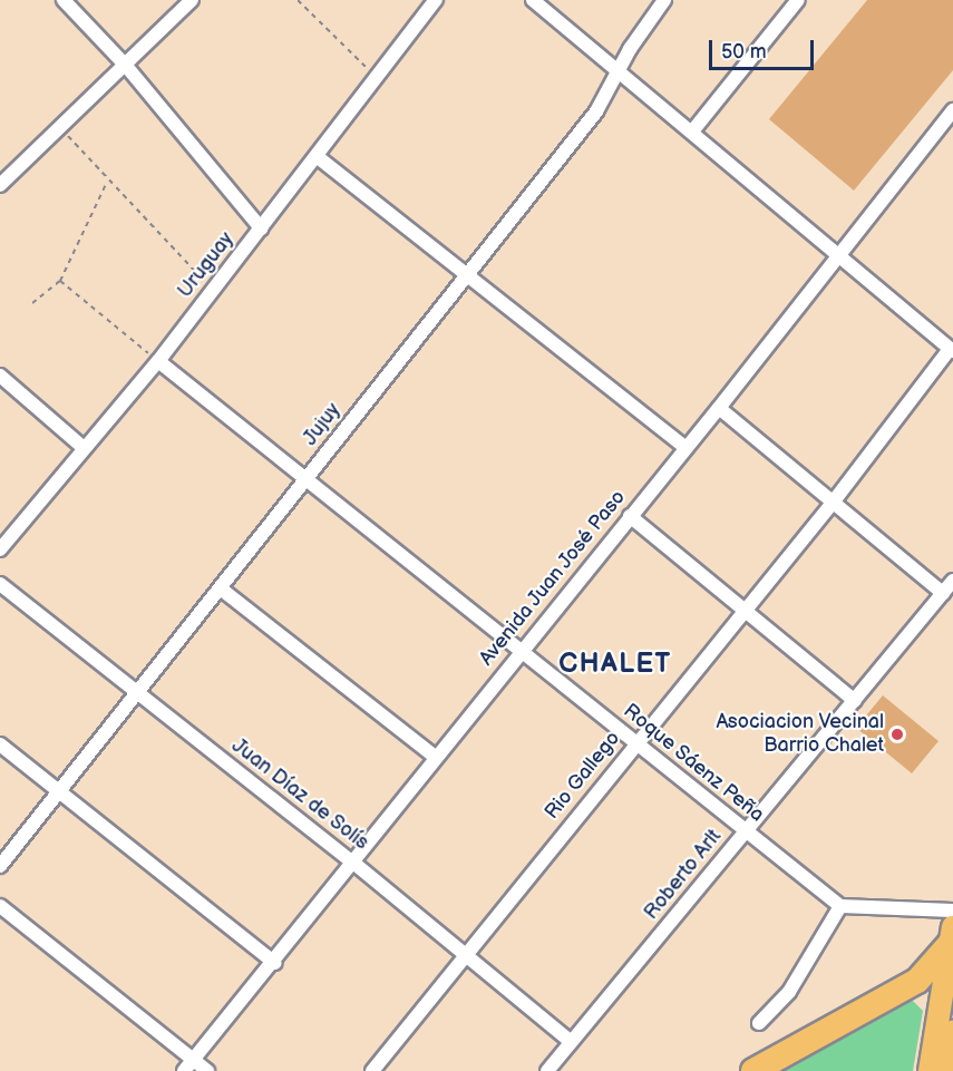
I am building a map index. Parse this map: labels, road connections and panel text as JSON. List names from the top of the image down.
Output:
{
  "streets": {
    "street": [
      "Uruguay",
      "Jujuy",
      "Avenida Juan José Paso",
      "Roque Sáenz Peña",
      "Rio Gallego",
      "Juan Díaz de Solís",
      "Roberto Arlt"
    ]
  },
  "crossings": [
    ["Uruguay", "Roque Sáenz Peña"],
    ["Jujuy", "Roque Sáenz Peña"],
    ["Jujuy", "Juan Díaz de Solís"],
    ["Avenida Juan José Paso", "Roque Sáenz Peña"],
    ["Avenida Juan José Paso", "Juan Díaz de Solís"],
    ["Roque Sáenz Peña", "Rio Gallego"],
    ["Roque Sáenz Peña", "Roberto Arlt"],
    ["Rio Gallego", "Juan Díaz de Solís"],
    ["Juan Díaz de Solís", "Roberto Arlt"]
  ],
  "districts": ["CHALET"],
  "places": ["Asociacion Vecinal Barrio Chalet"],
  "scale_bar": "50 m"
}
